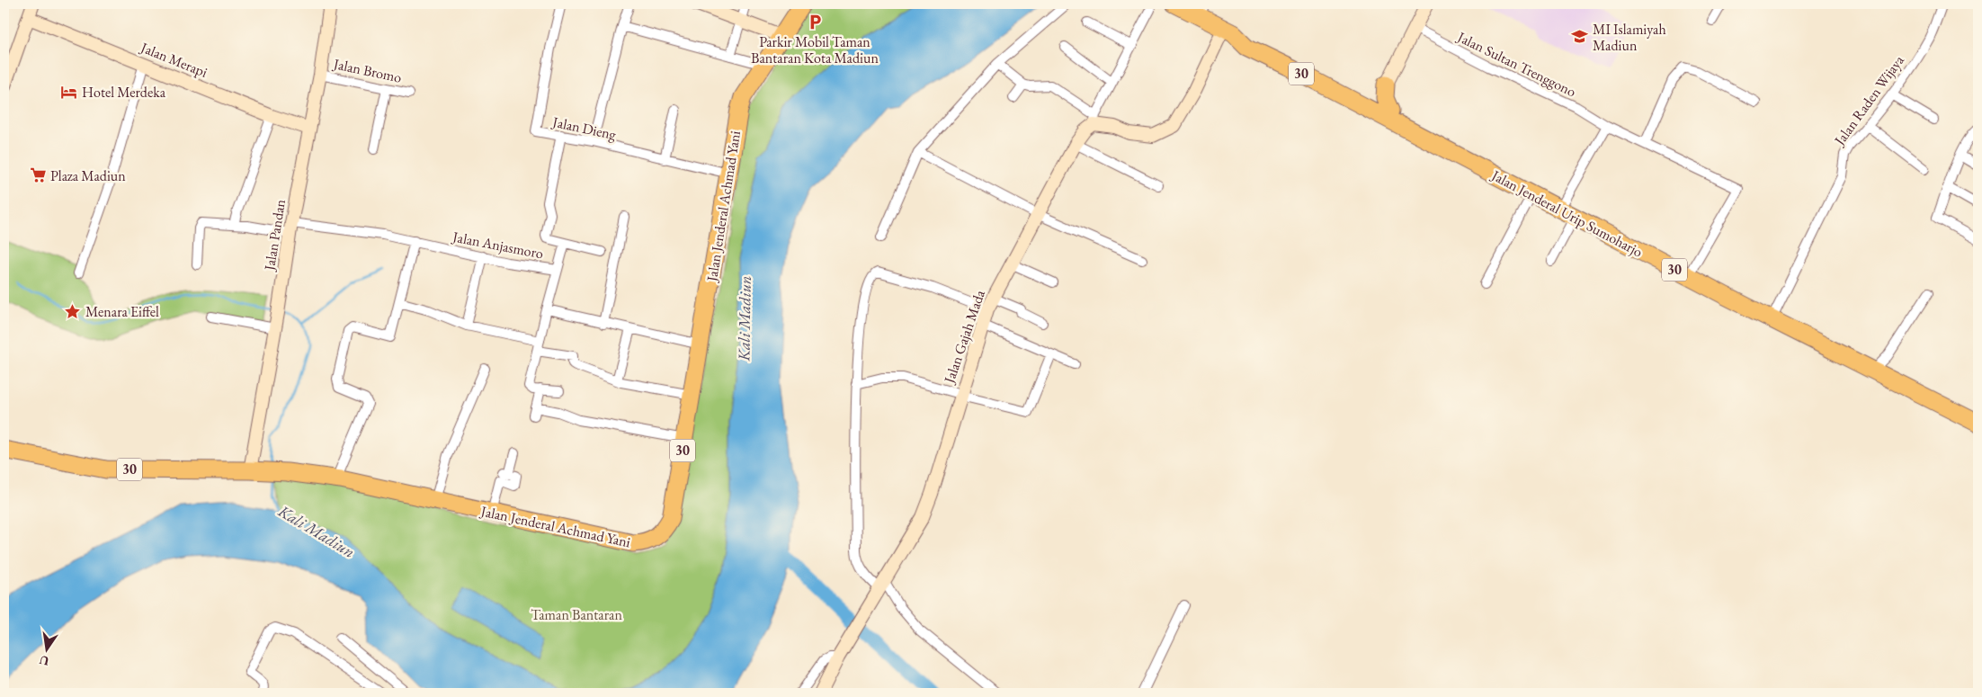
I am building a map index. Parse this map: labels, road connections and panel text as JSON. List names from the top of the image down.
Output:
{
  "streets": {
    "highway": ["30", "Jalan Jenderal Achmad Yani", "Jalan Jenderal Urip Sumoharjo"],
    "street": [
      "Jalan Merapi",
      "Jalan Sultan Trenggono",
      "Jalan Bromo",
      "Jalan Raden Wijaya",
      "Jalan Dieng",
      "Jalan Pandan",
      "Jalan Anjasmoro",
      "Jalan Gajah Mada"
    ]
  },
  "crossings": [
    ["Jalan Merapi", "Jalan Pandan"],
    ["Jalan Sultan Trenggono", "Jalan Jenderal Urip Sumoharjo"],
    ["Jalan Bromo", "Jalan Pandan"],
    ["Jalan Raden Wijaya", "Jalan Jenderal Urip Sumoharjo"],
    ["Jalan Dieng", "Jalan Jenderal Achmad Yani"],
    ["Jalan Jenderal Achmad Yani", "Jalan Pandan"],
    ["Jalan Pandan", "Jalan Anjasmoro"]
  ],
  "water": ["Kali Madiun"],
  "parks": ["Taman Bantaran"],
  "places": {
    "parking": ["Parkir Mobil Taman Bantaran Kota Madiun"],
    "school or university": ["MI Islamiyah Madiun"],
    "hotel": ["Hotel Merdeka"],
    "supermarket": ["Plaza Madiun"],
    "place": ["Menara Eiffel"]
  },
  "north": "bottom"
}
